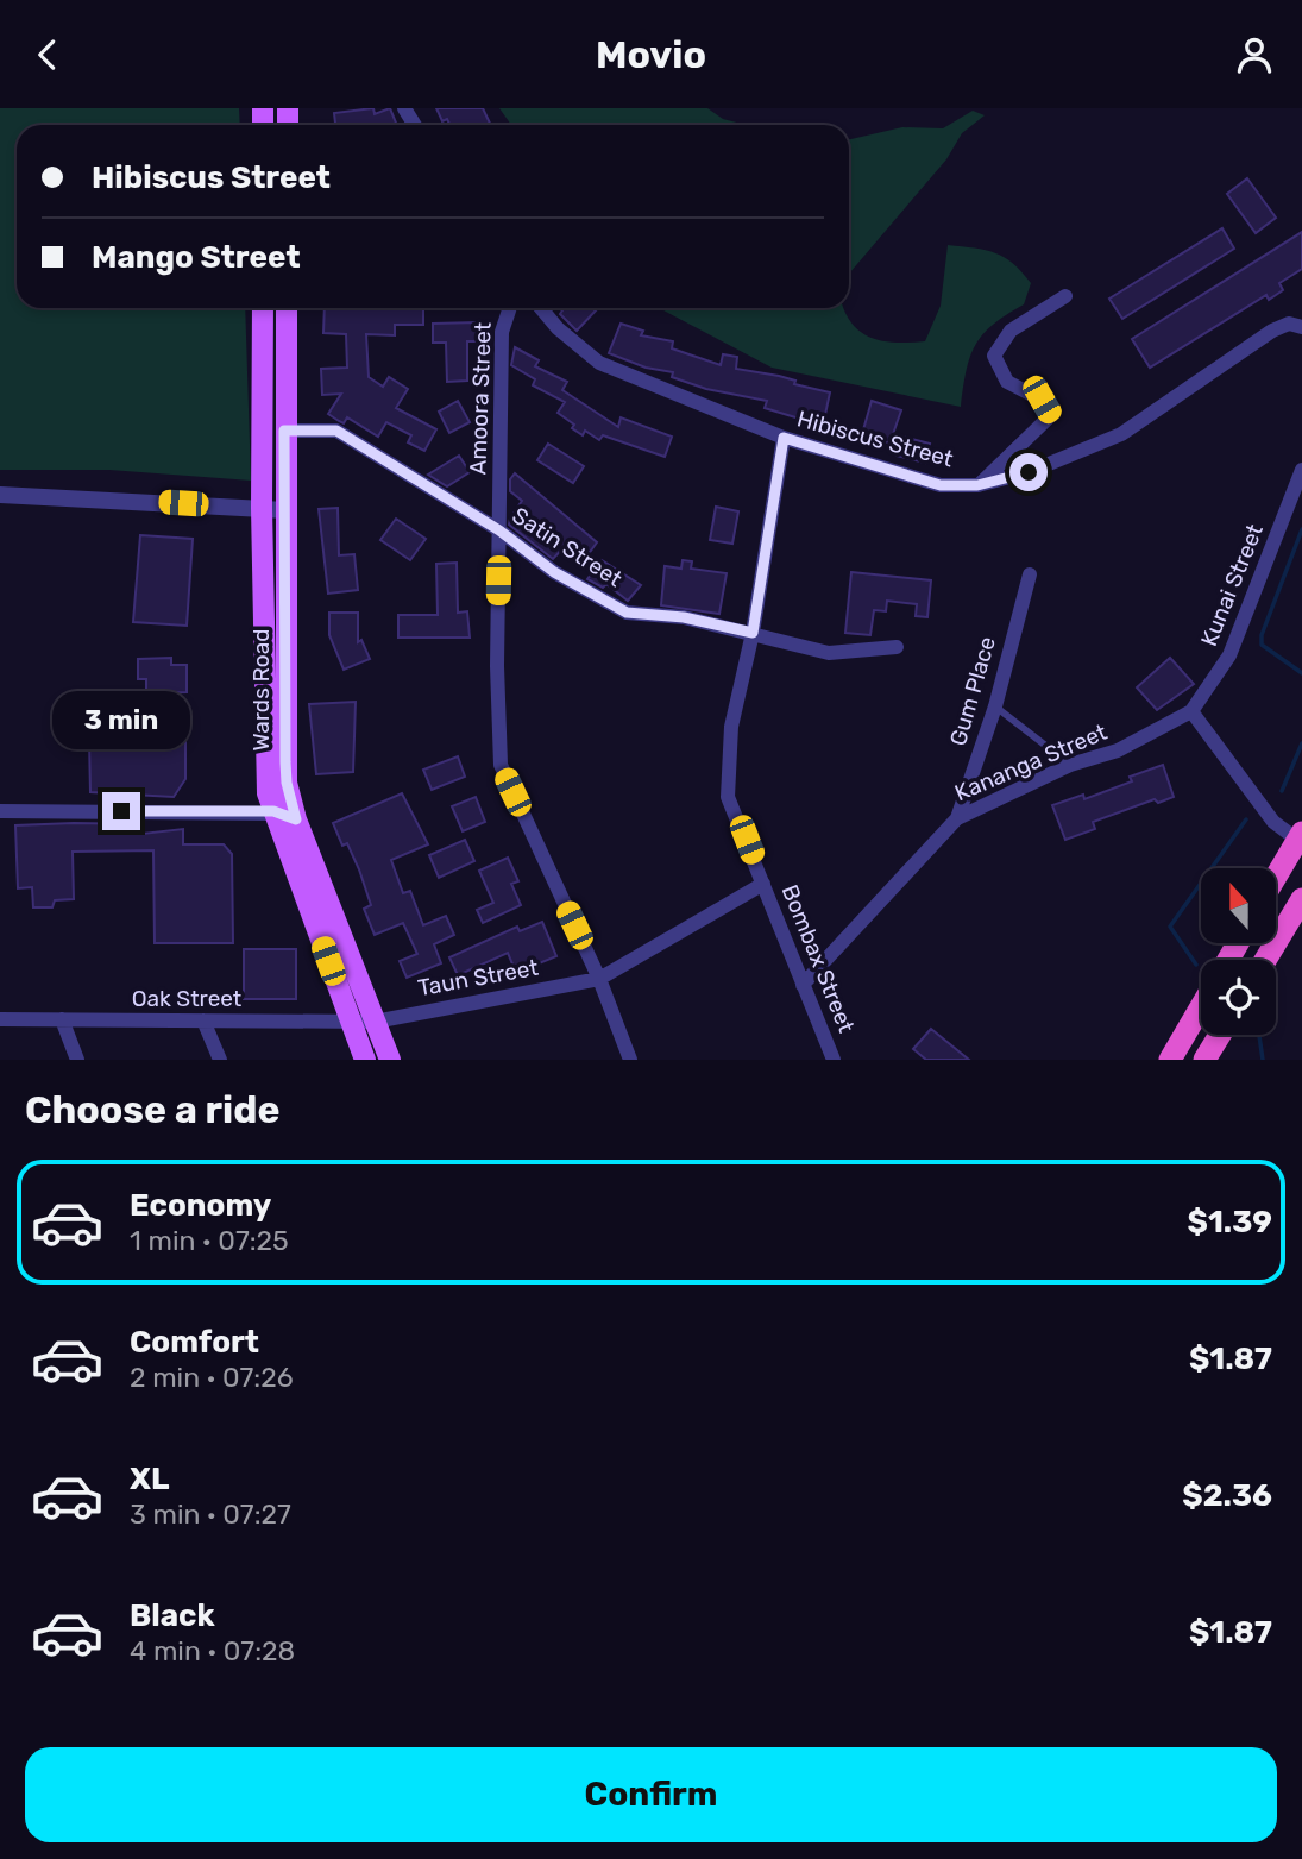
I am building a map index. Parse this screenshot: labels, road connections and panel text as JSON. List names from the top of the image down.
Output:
{
  "streets": {
    "main road": ["Wards Road"],
    "street": [
      "Amoora Street",
      "Hibiscus Street",
      "Satin Street",
      "Kunai Street",
      "Gum Place",
      "Kananga Street",
      "Bombax Street",
      "Taun Street",
      "Oak Street"
    ]
  },
  "crossings": [
    ["Amoora Street", "Satin Street"],
    ["Amoora Street", "Taun Street"],
    ["Hibiscus Street", "Bombax Street"],
    ["Satin Street", "Wards Road"],
    ["Satin Street", "Bombax Street"],
    ["Kunai Street", "Kananga Street"],
    ["Wards Road", "Taun Street"],
    ["Wards Road", "Oak Street"],
    ["Gum Place", "Kananga Street"],
    ["Kananga Street", "Bombax Street"],
    ["Bombax Street", "Taun Street"],
    ["Taun Street", "Oak Street"]
  ],
  "north": "top",
  "page": {
    "header": "Movio",
    "banner": ["Hibiscus Street", "Mango Street"],
    "bubble": "3 min",
    "heading": "Choose a ride",
    "list": [
      {
        "name": "Economy",
        "note": "1 min · 07:25",
        "value": "$1.39"
      },
      {
        "name": "Comfort",
        "note": "2 min · 07:26",
        "value": "$1.87"
      },
      {
        "name": "XL",
        "note": "3 min · 07:27",
        "value": "$2.36"
      },
      {
        "name": "Black",
        "note": "4 min · 07:28",
        "value": "$1.87"
      }
    ],
    "buttons": "Confirm"
  }
}
